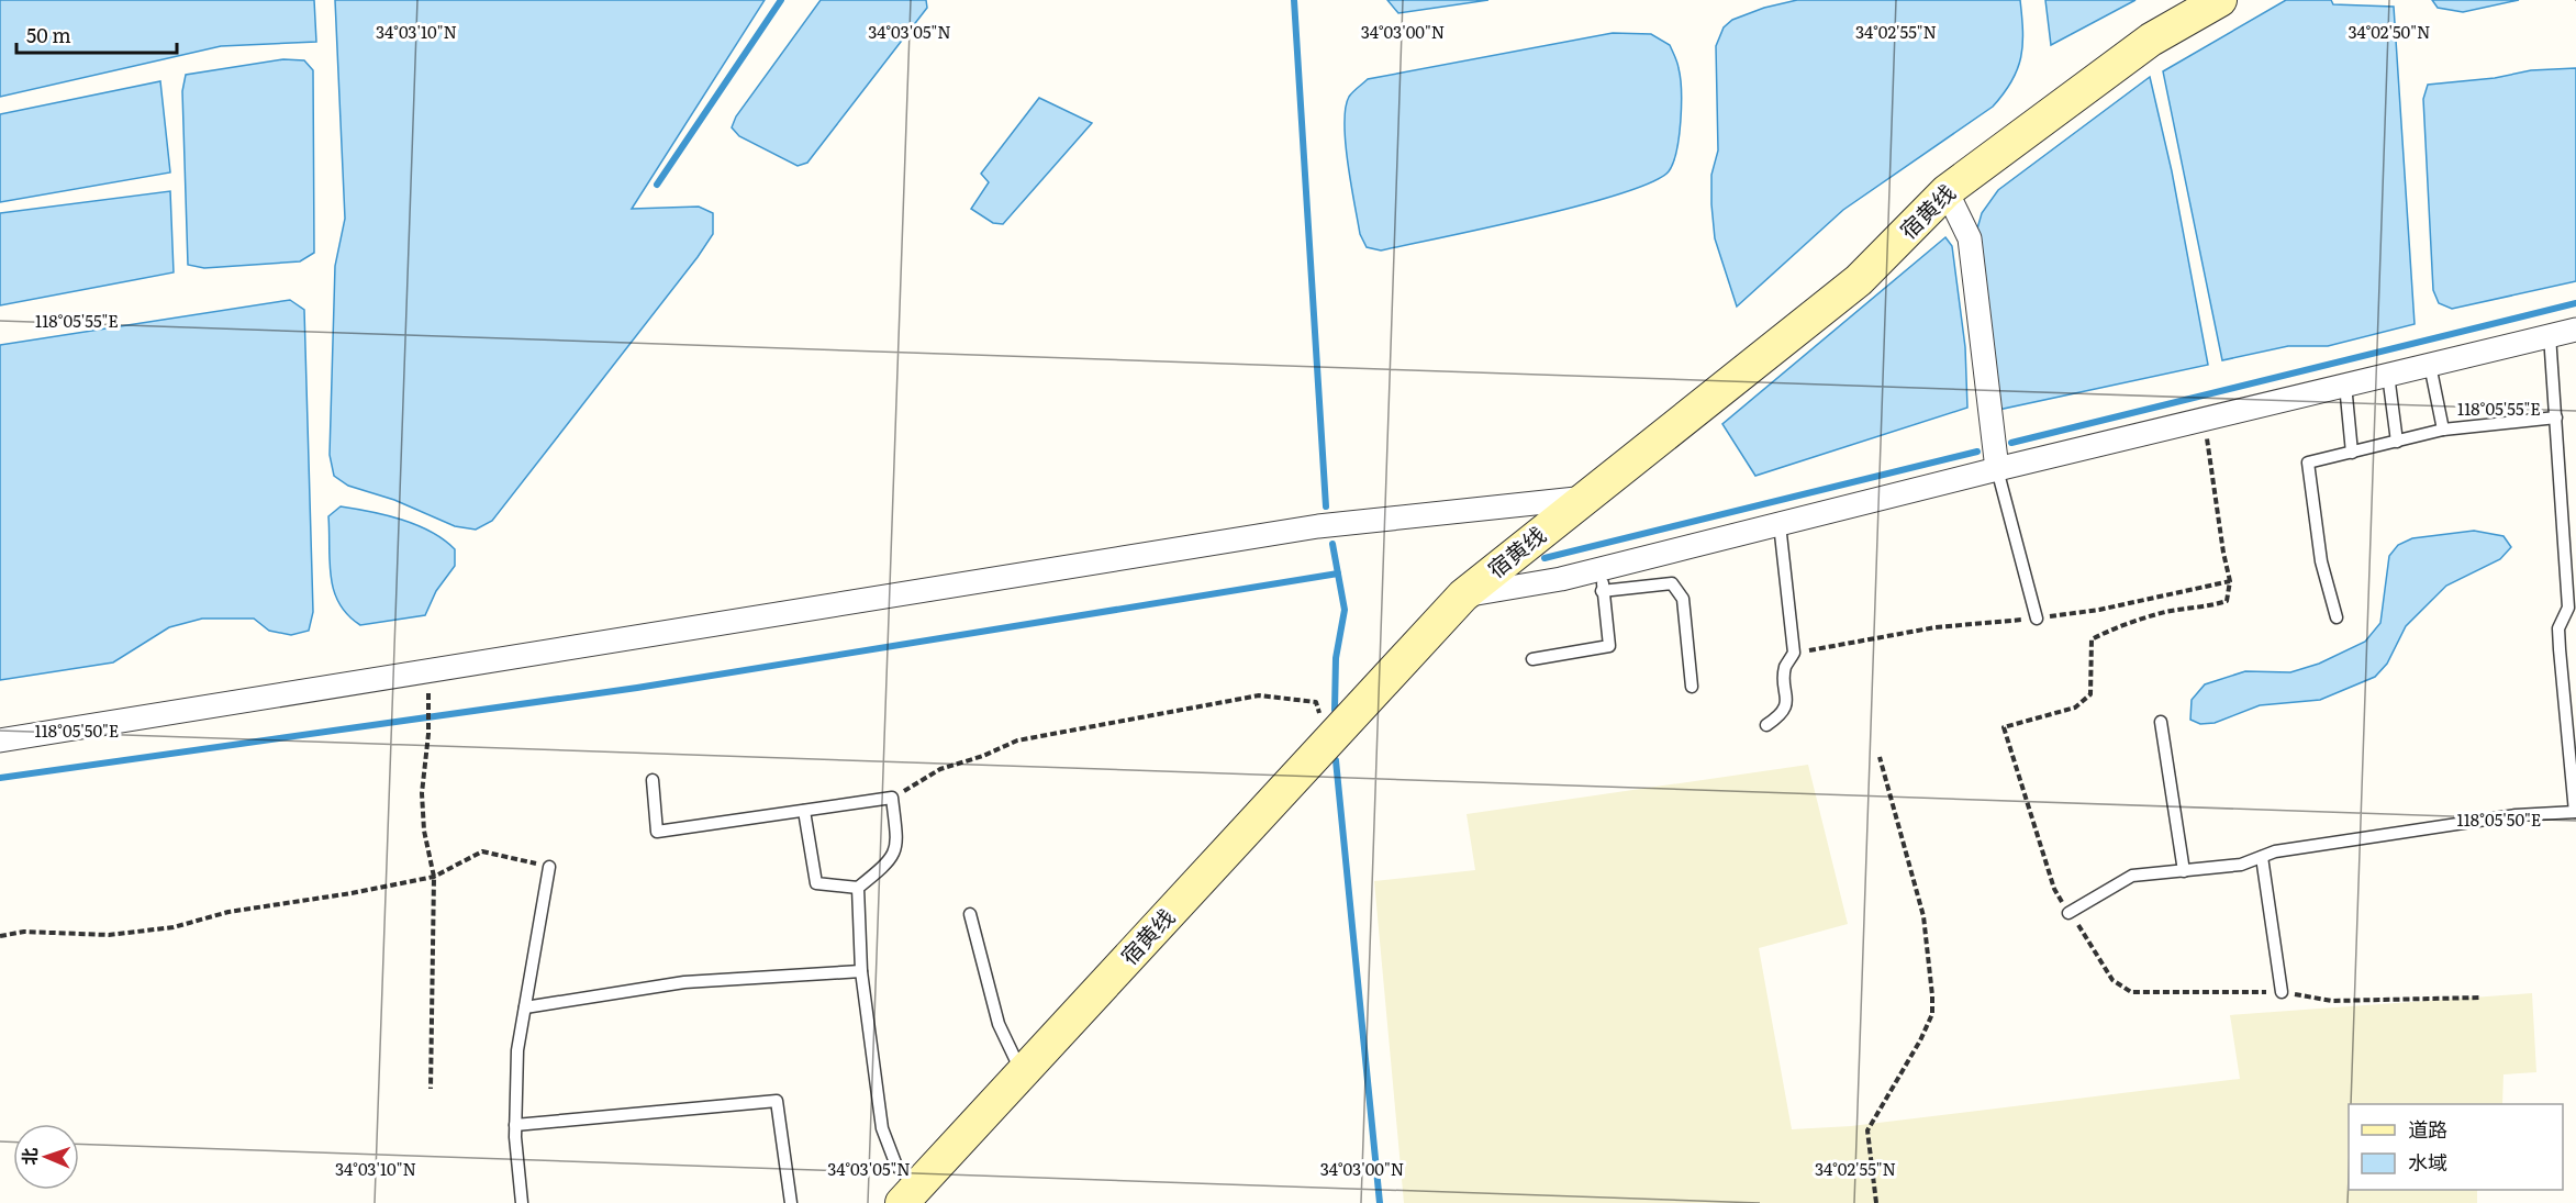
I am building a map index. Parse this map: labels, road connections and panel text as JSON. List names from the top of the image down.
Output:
{
  "streets": {
    "main road": ["宿黄线"]
  },
  "legend": ["道路", "水域"],
  "scale_bar": "50 m",
  "north": "left",
  "coordinates": [
    "34°03'10\"N",
    "34°03'05\"N",
    "34°03'00\"N",
    "34°02'55\"N",
    "34°02'50\"N",
    "118°05'55\"E",
    "118°05'50\"E"
  ]
}
